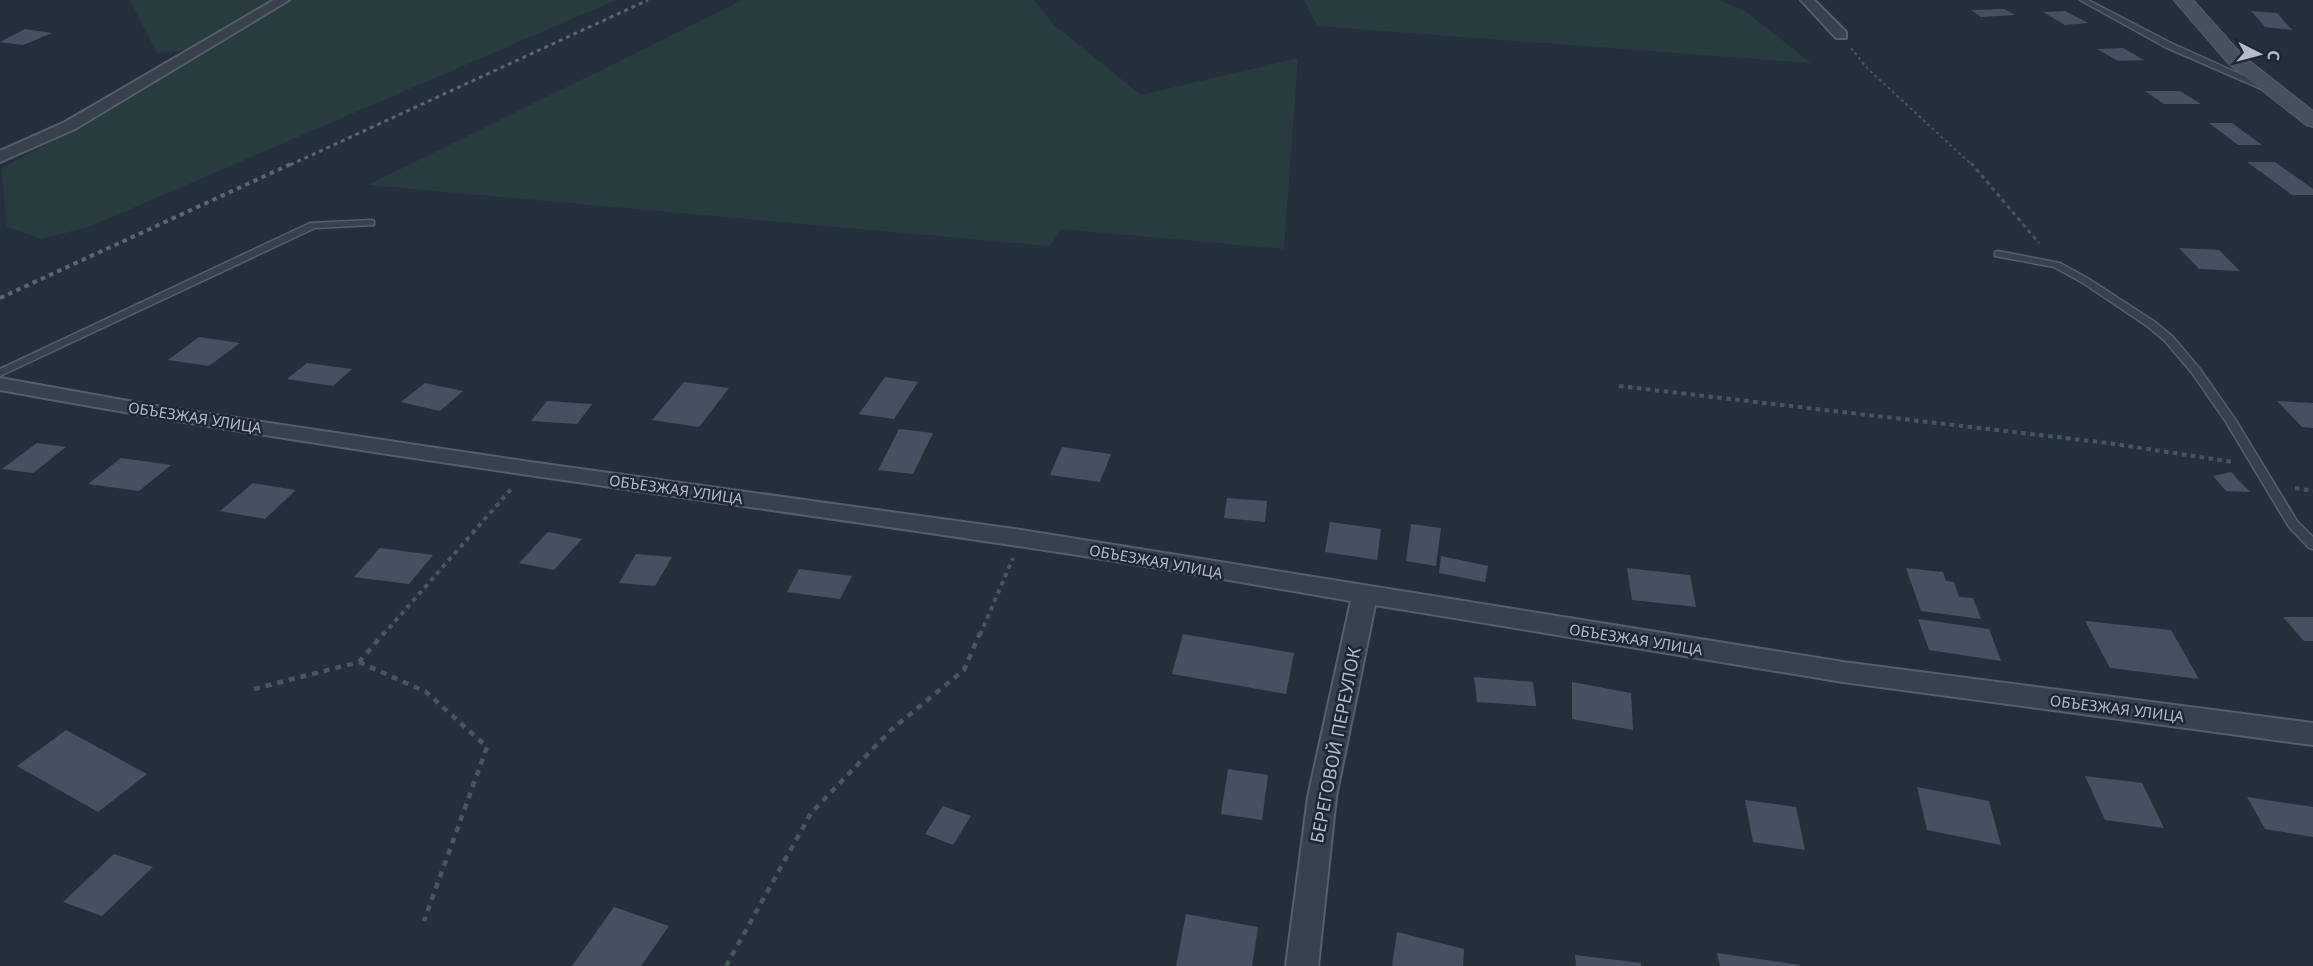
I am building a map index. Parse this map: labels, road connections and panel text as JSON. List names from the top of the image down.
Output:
{
  "streets": {
    "street": ["ОБЪЕЗЖАЯ УЛИЦА", "БЕРЕГОВОЙ ПЕРЕУЛОК"]
  },
  "crossings": [
    ["ОБЪЕЗЖАЯ УЛИЦА", "БЕРЕГОВОЙ ПЕРЕУЛОК"]
  ],
  "north": "right"
}
